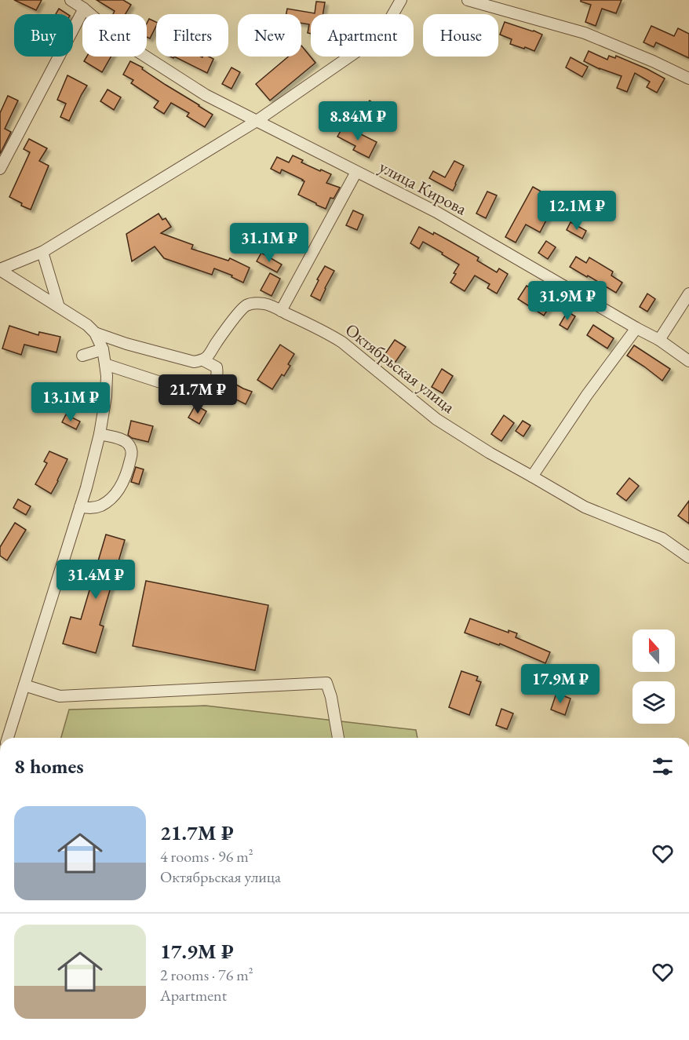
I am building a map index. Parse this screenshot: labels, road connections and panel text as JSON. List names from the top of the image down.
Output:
{
  "streets": {
    "street": ["улица Кирова", "Октябрьская улица"]
  },
  "north": "top",
  "page": {
    "chip": [
      "Buy",
      "Rent",
      "Filters",
      "New",
      "Apartment",
      "House"
    ],
    "price": [
      "8.84M ₽",
      "12.1M ₽",
      "31.1M ₽",
      "31.9M ₽",
      "21.7M ₽",
      "13.1M ₽",
      "31.4M ₽",
      "17.9M ₽"
    ],
    "heading": "8 homes",
    "list": [
      {
        "name": "21.7M ₽",
        "note": "4 rooms · 96 m² · Октябрьская улица"
      },
      {
        "name": "17.9M ₽",
        "note": "2 rooms · 76 m² · Apartment"
      }
    ]
  }
}
